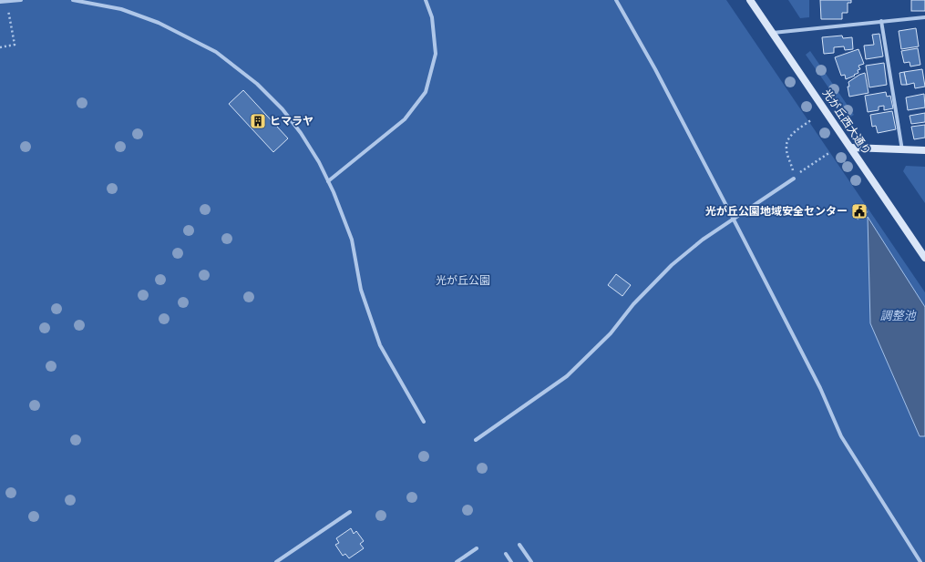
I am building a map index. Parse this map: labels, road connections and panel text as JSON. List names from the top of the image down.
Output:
{
  "streets": {
    "street": ["光が丘西大通り"]
  },
  "water": ["調整池"],
  "parks": ["光が丘公園"],
  "places": {
    "building": ["ヒマラヤ"],
    "public building": ["光が丘公園地域安全センター"]
  }
}
